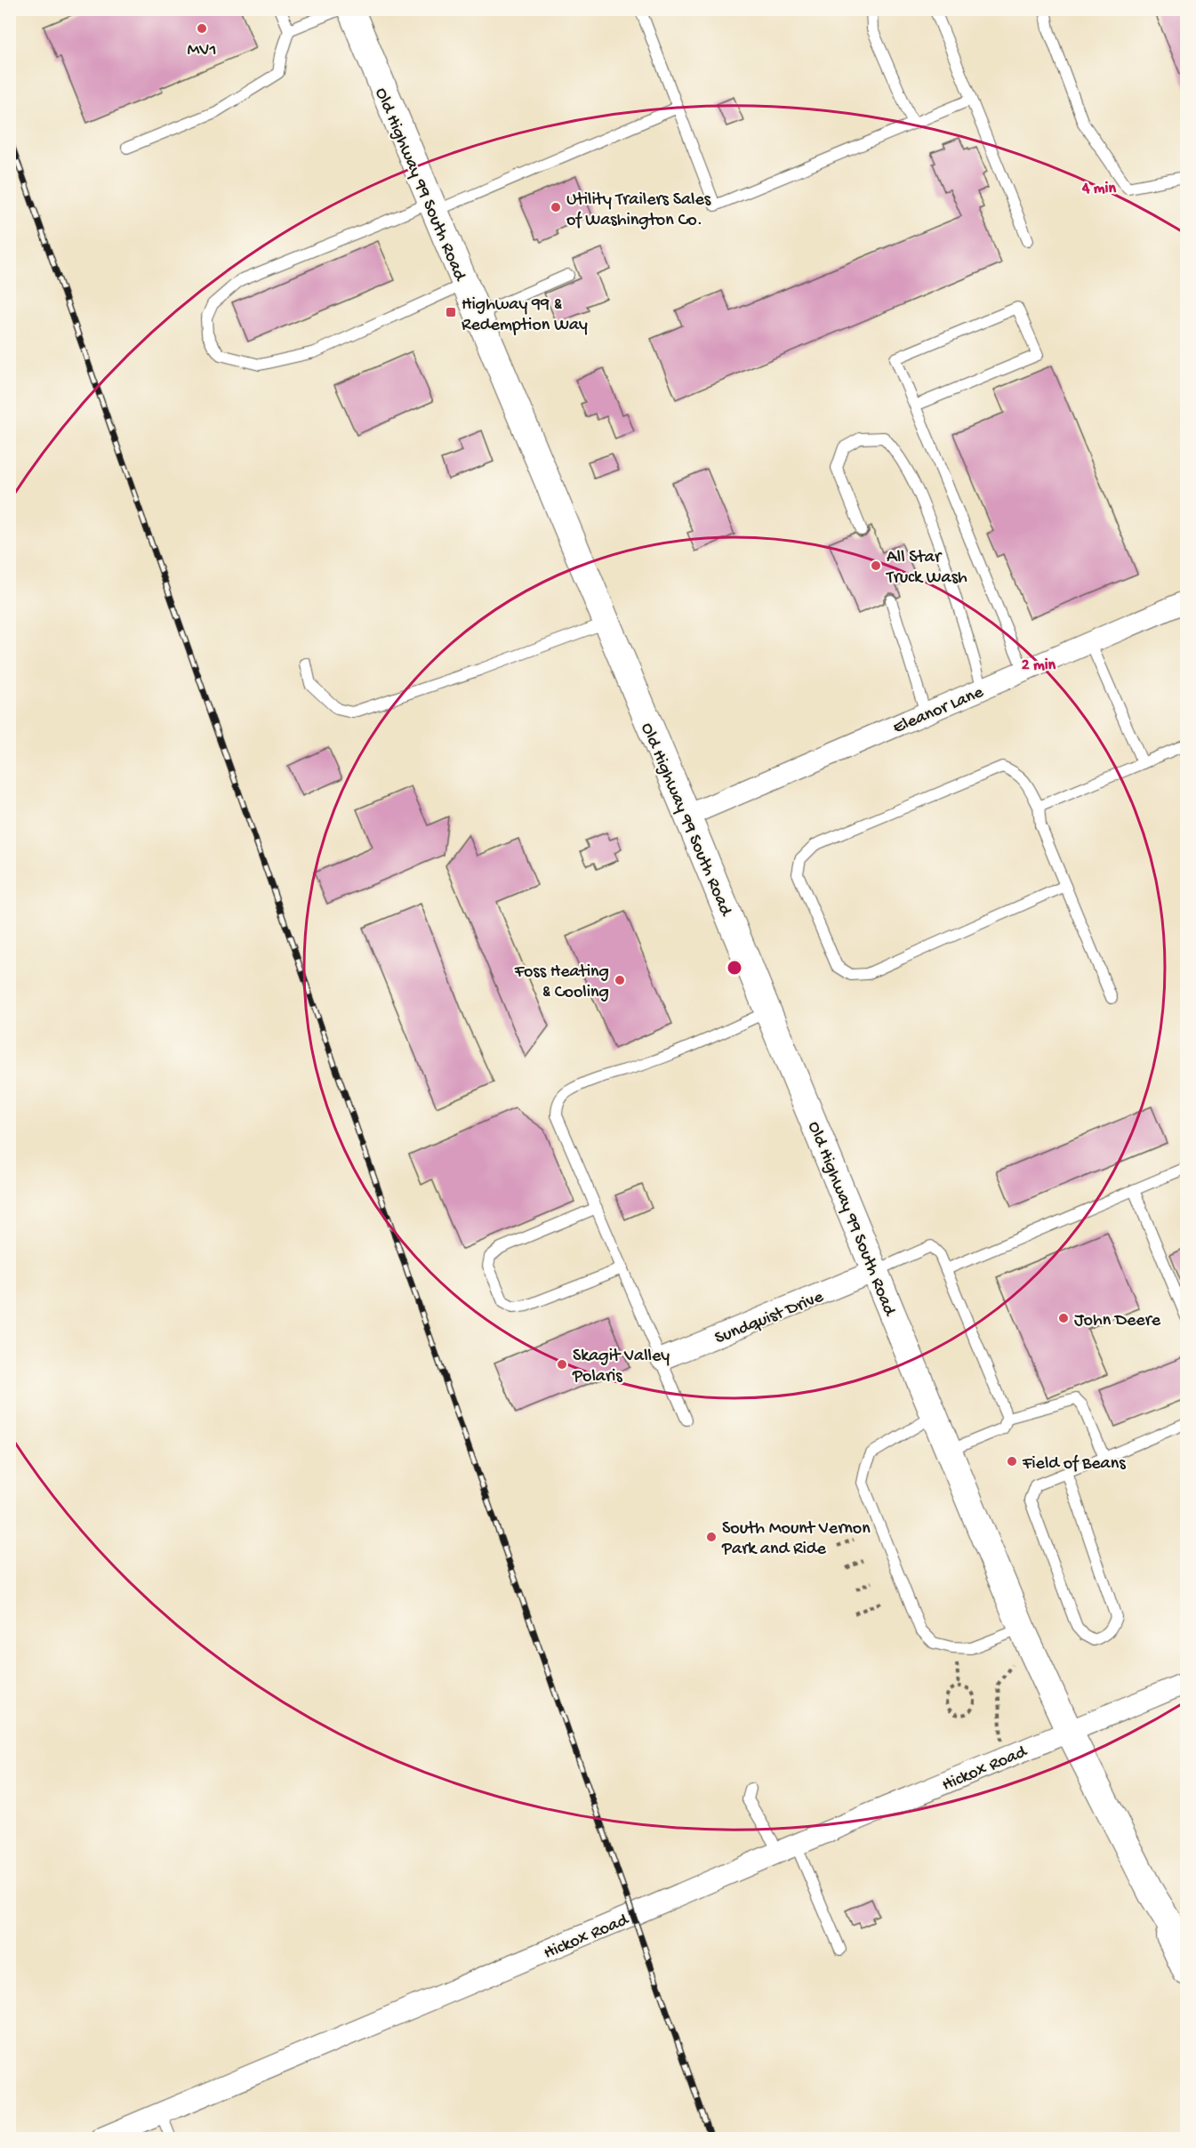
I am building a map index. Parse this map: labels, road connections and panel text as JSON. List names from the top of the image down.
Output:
{
  "streets": {
    "street": [
      "Old Highway 99 South Road",
      "Eleanor Lane",
      "Sundquist Drive",
      "Hickox Road"
    ]
  },
  "crossings": [
    ["Old Highway 99 South Road", "Eleanor Lane"],
    ["Old Highway 99 South Road", "Sundquist Drive"],
    ["Old Highway 99 South Road", "Hickox Road"]
  ],
  "places": {
    "other": [
      "MV1",
      "Utility Trailers Sales of Washington Co.",
      "All Star Truck Wash",
      "Foss Heating & Cooling",
      "John Deere",
      "Skagit Valley Polaris",
      "Field of Beans",
      "South Mount Vernon Park and Ride"
    ],
    "transit": ["Highway 99 & Redemption Way"]
  },
  "rings": ["4 min", "2 min"]
}
